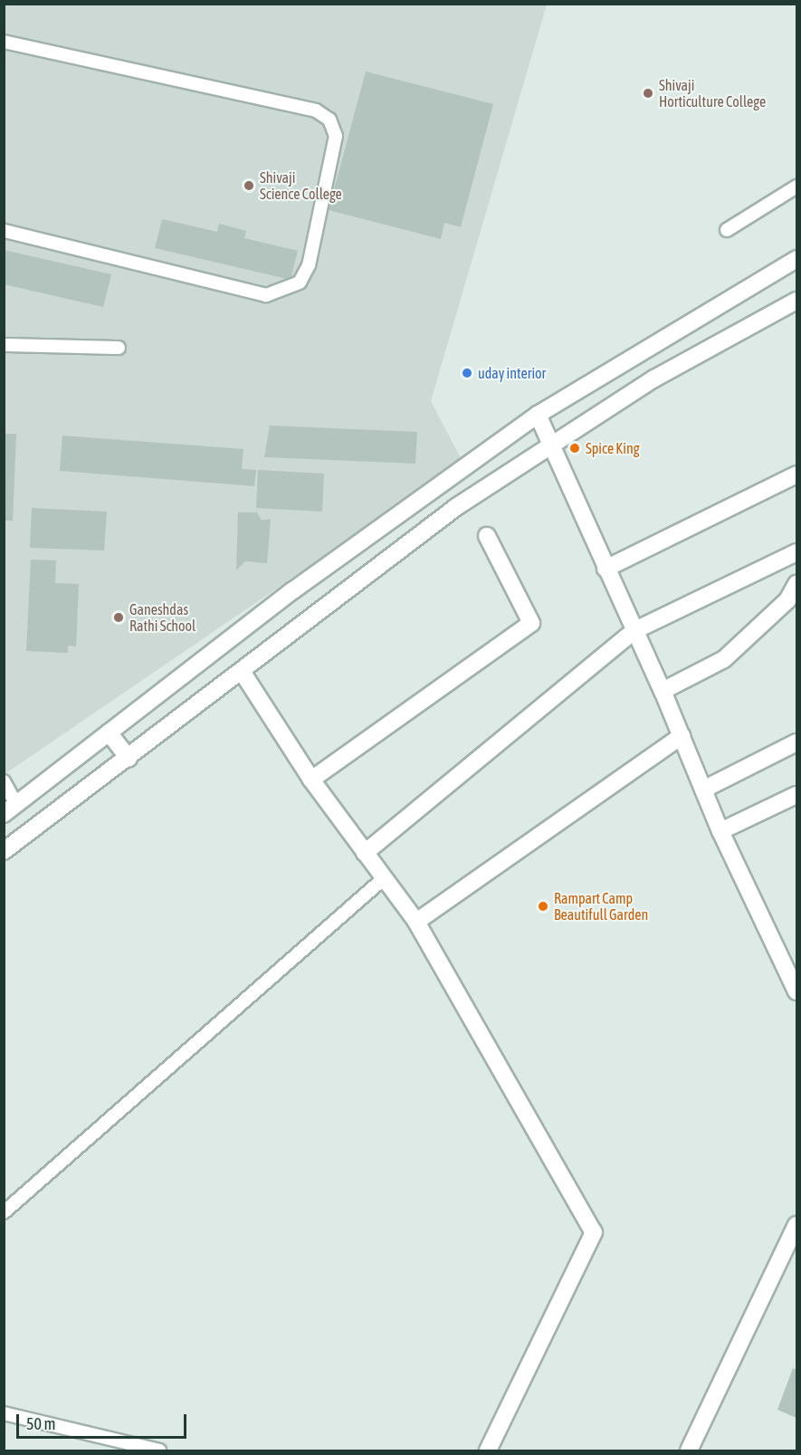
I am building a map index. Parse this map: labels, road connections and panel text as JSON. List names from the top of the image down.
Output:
{
  "places": [
    "Shivaji Horticulture College",
    "Shivaji Science College",
    "uday interior",
    "Spice King",
    "Ganeshdas Rathi School",
    "Rampart Camp Beautifull Garden"
  ],
  "scale_bar": "50 m"
}
